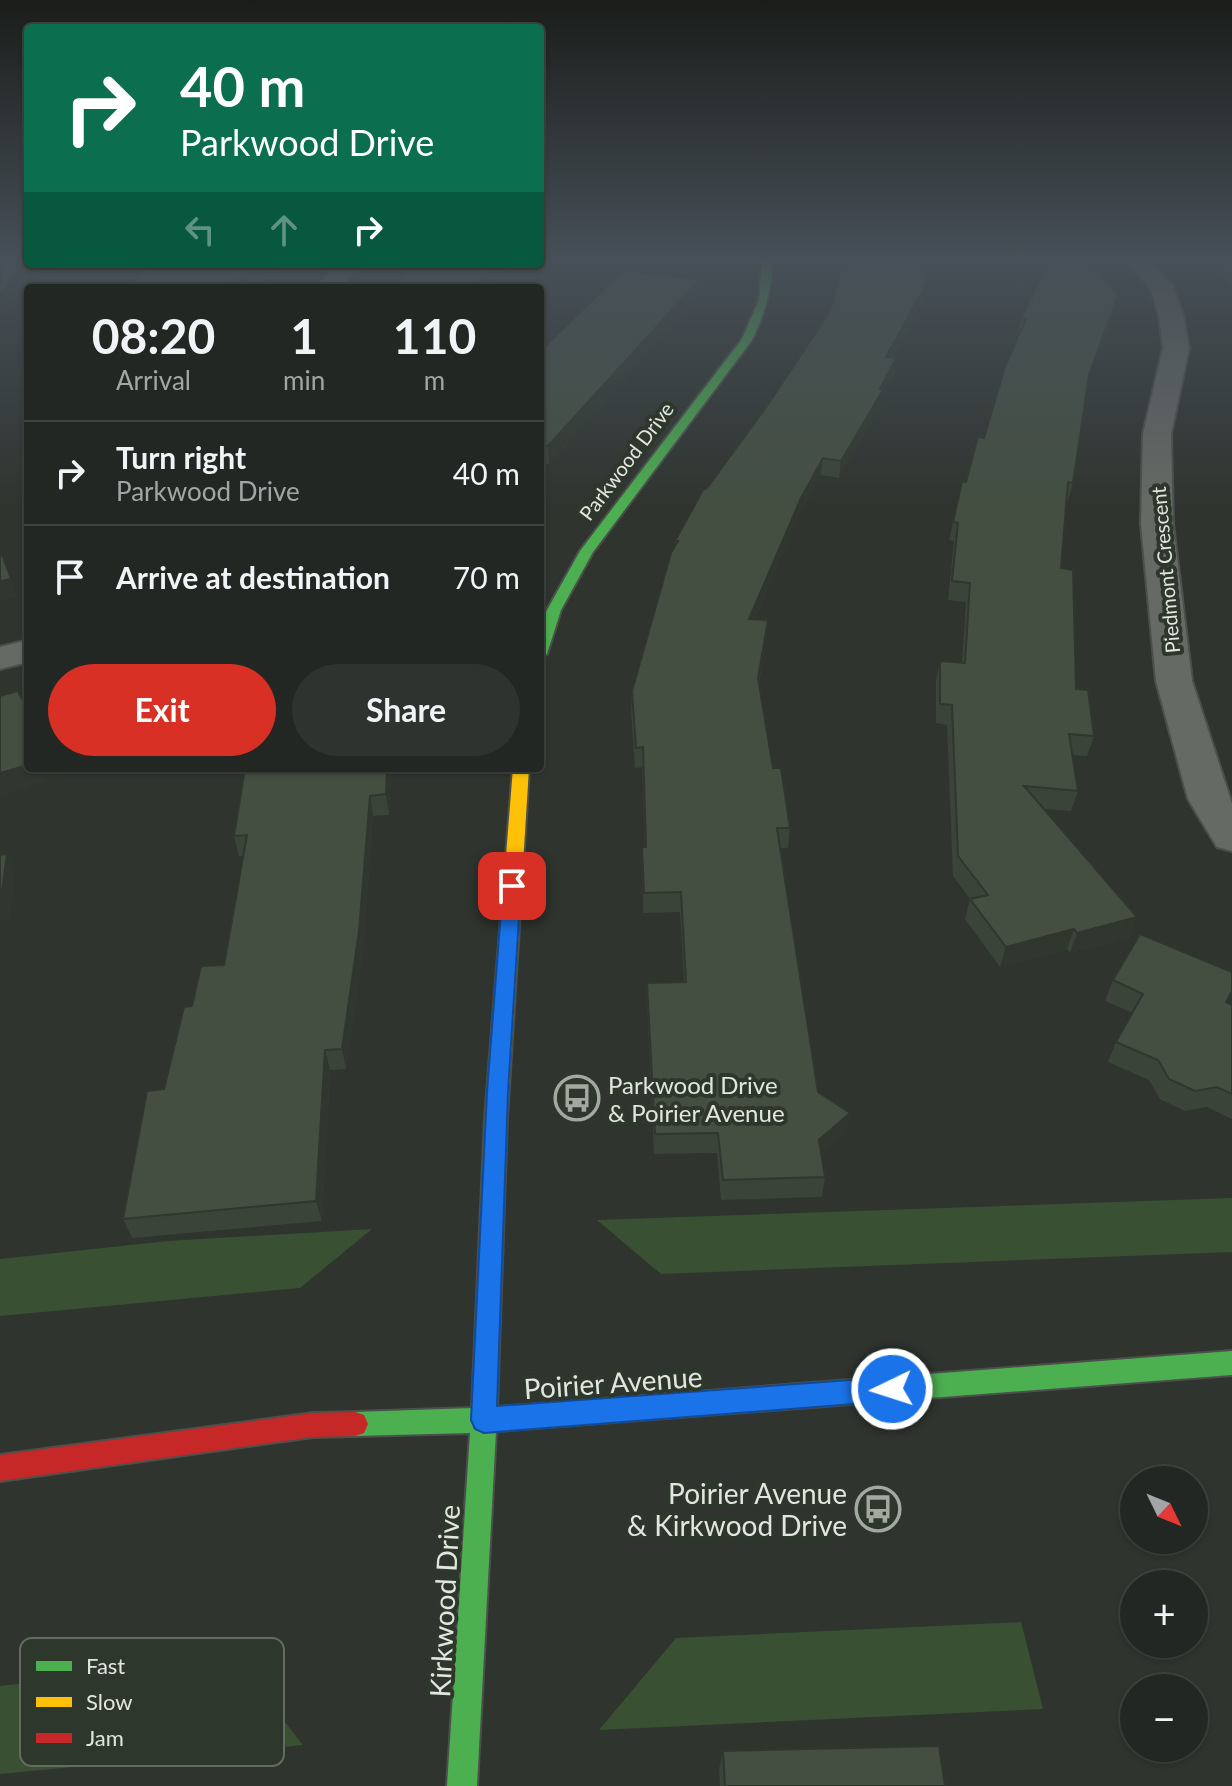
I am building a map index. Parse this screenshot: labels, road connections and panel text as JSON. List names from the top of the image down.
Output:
{
  "streets": {
    "street": [
      "Parkwood Drive",
      "Piedmont Crescent",
      "Poirier Avenue",
      "Kirkwood Drive"
    ]
  },
  "crossings": [
    ["Poirier Avenue", "Kirkwood Drive"]
  ],
  "places": {
    "bus stop": ["Parkwood Drive & Poirier Avenue", "Poirier Avenue & Kirkwood Drive"]
  },
  "legend": ["Fast", "Slow", "Jam"],
  "north": "bottom right",
  "page": {
    "turn": ["40 m", "Parkwood Drive"],
    "eta": [
      "08:20",
      "Arrival",
      "1",
      "min",
      "110",
      "m"
    ],
    "list": [
      {
        "name": "Turn right",
        "note": "Parkwood Drive",
        "value": "40 m"
      },
      {
        "name": "Arrive at destination",
        "value": "70 m"
      }
    ],
    "buttons": ["Exit", "Share"],
    "map_buttons": ["+", "−"]
  }
}
